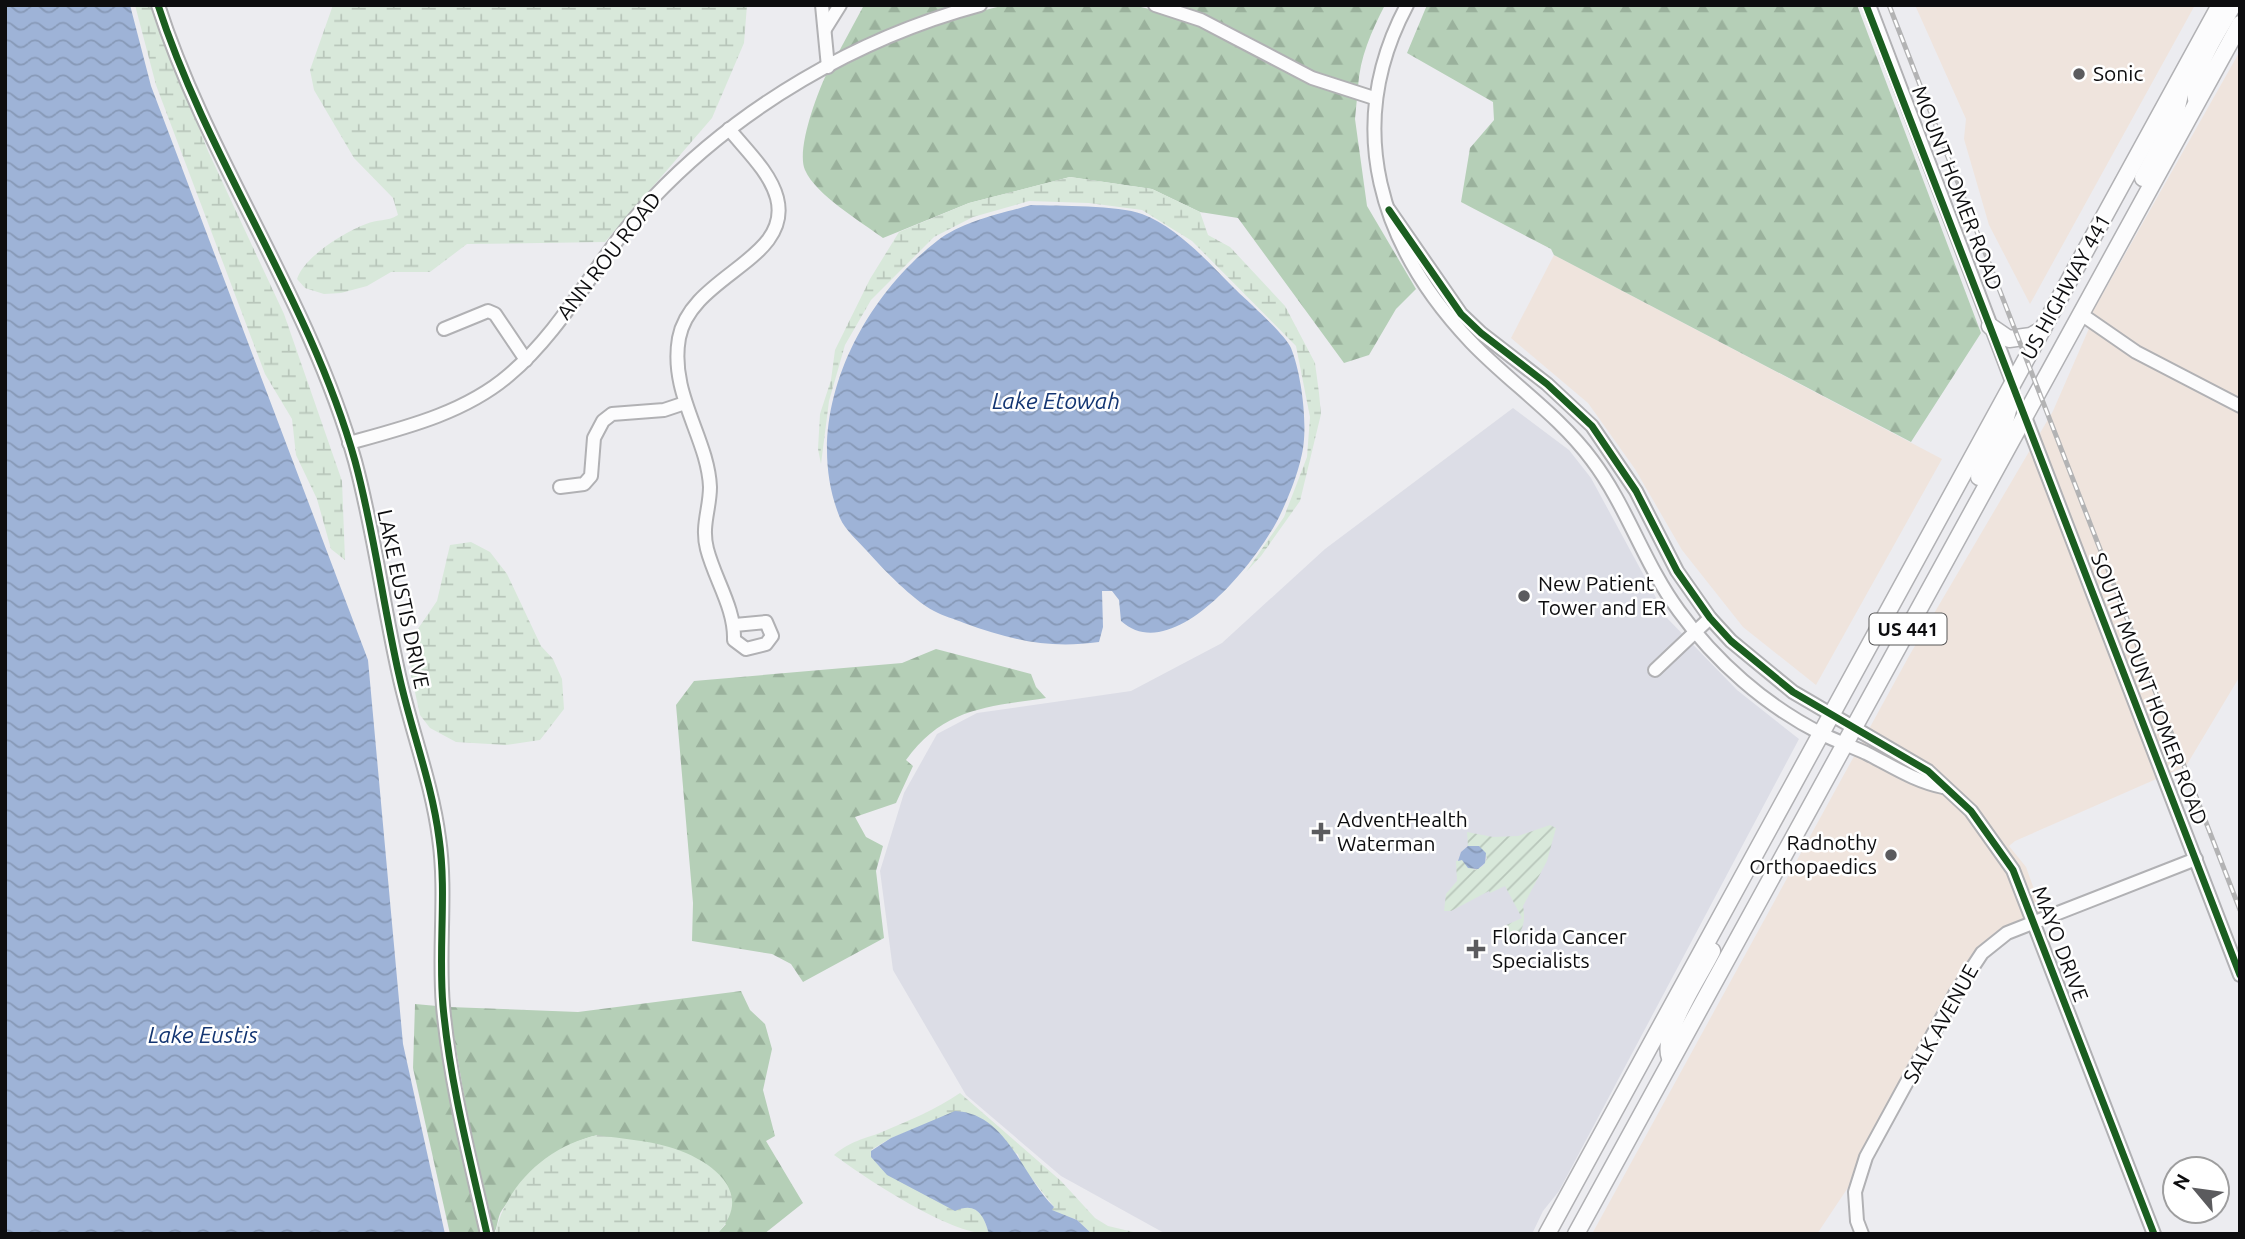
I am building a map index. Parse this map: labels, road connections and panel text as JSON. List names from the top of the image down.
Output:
{
  "streets": {
    "main road": ["US HIGHWAY 441", "US 441"],
    "street": [
      "MOUNT HOMER ROAD",
      "ANN ROU ROAD",
      "LAKE EUSTIS DRIVE",
      "SOUTH MOUNT HOMER ROAD",
      "MAYO DRIVE",
      "SALK AVENUE"
    ]
  },
  "crossings": [
    ["MOUNT HOMER ROAD", "US HIGHWAY 441"],
    ["ANN ROU ROAD", "LAKE EUSTIS DRIVE"],
    ["US HIGHWAY 441", "US 441"],
    ["US HIGHWAY 441", "MAYO DRIVE"],
    ["US 441", "SOUTH MOUNT HOMER ROAD"],
    ["US 441", "MAYO DRIVE"],
    ["SOUTH MOUNT HOMER ROAD", "SALK AVENUE"],
    ["MAYO DRIVE", "SALK AVENUE"]
  ],
  "water": ["Lake Etowah", "Lake Eustis"],
  "places": {
    "other": ["Sonic", "New Patient Tower and ER", "Radnothy Orthopaedics"],
    "health": ["AdventHealth Waterman", "Florida Cancer Specialists"]
  },
  "north": "top left"
}
